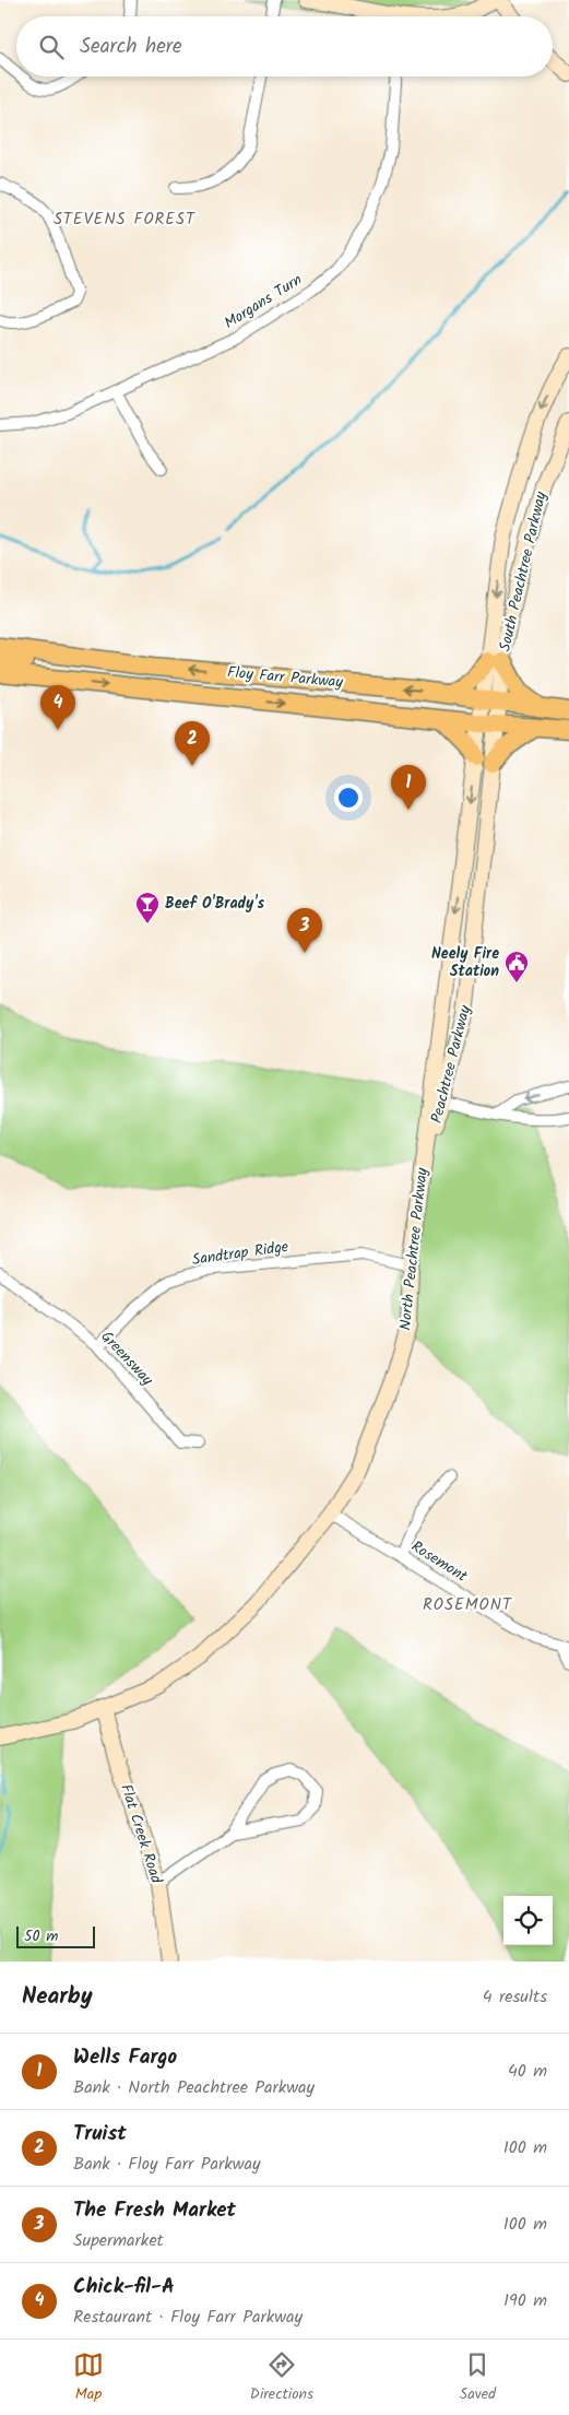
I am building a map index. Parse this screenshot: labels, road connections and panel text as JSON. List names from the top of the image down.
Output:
{
  "streets": {
    "main road": ["Floy Farr Parkway"],
    "street": [
      "Morgans Turn",
      "South Peachtree Parkway",
      "Peachtree Parkway",
      "North Peachtree Parkway",
      "Sandtrap Ridge",
      "Greensway",
      "Rosemont",
      "Flat Creek Road"
    ]
  },
  "crossings": [
    ["South Peachtree Parkway", "Floy Farr Parkway"],
    ["Floy Farr Parkway", "North Peachtree Parkway"],
    ["Peachtree Parkway", "North Peachtree Parkway"],
    ["North Peachtree Parkway", "Sandtrap Ridge"],
    ["North Peachtree Parkway", "Rosemont"],
    ["North Peachtree Parkway", "Flat Creek Road"],
    ["Sandtrap Ridge", "Greensway"]
  ],
  "districts": ["STEVENS FOREST", "ROSEMONT"],
  "places": {
    "bar": ["Beef O'Brady's"],
    "public building": ["Neely Fire Station"]
  },
  "scale_bar": "50 m",
  "page": {
    "search": "Search here",
    "pins": [
      "4",
      "2",
      "1",
      "3"
    ],
    "scale": "50 m",
    "heading": ["Nearby", "4 results"],
    "list": [
      {
        "mark": "1",
        "name": "Wells Fargo",
        "note": "Bank · North Peachtree Parkway",
        "value": "40 m"
      },
      {
        "mark": "2",
        "name": "Truist",
        "note": "Bank · Floy Farr Parkway",
        "value": "100 m"
      },
      {
        "mark": "3",
        "name": "The Fresh Market",
        "note": "Supermarket",
        "value": "100 m"
      },
      {
        "mark": "4",
        "name": "Chick-fil-A",
        "note": "Restaurant · Floy Farr Parkway",
        "value": "190 m"
      }
    ],
    "nav": ["Map", "Directions", "Saved"]
  }
}
